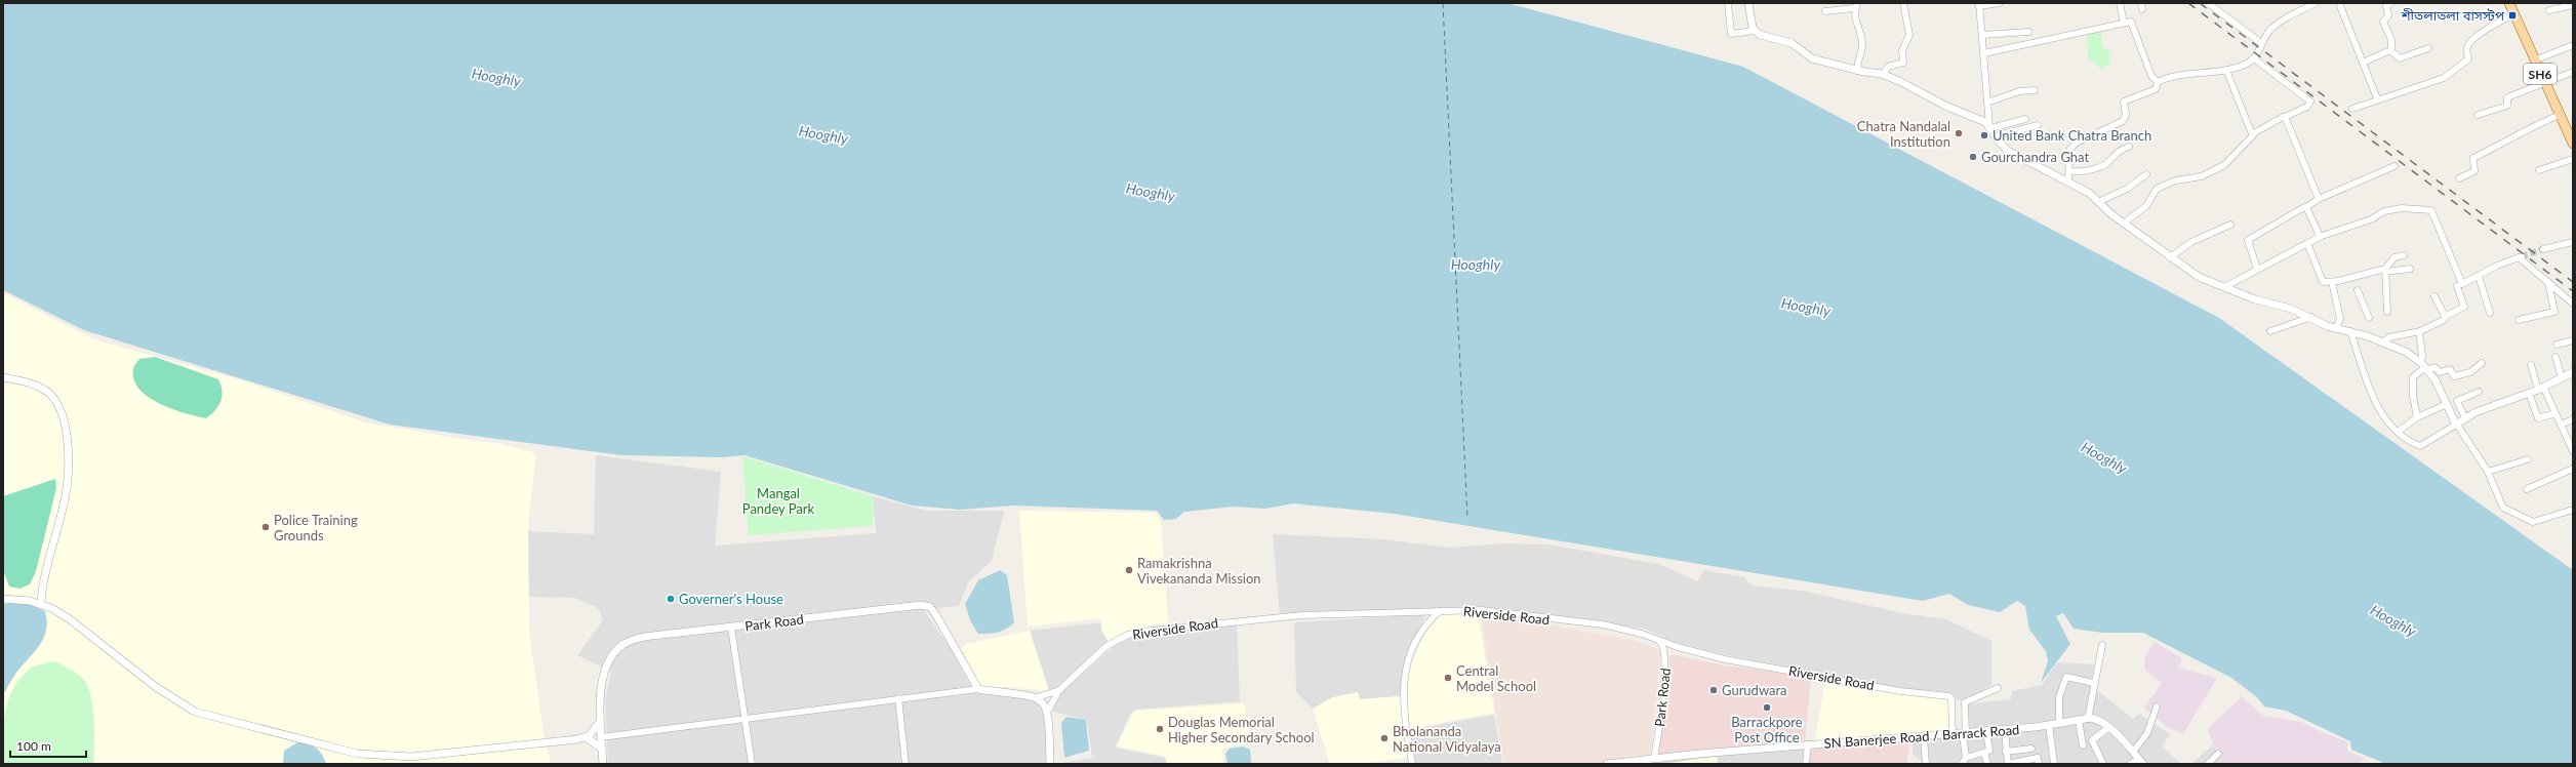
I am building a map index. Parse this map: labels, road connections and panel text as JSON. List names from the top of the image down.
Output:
{
  "streets": {
    "main road": ["SH6"],
    "street": ["Riverside Road", "Park Road", "SN Banerjee Road / Barrack Road"]
  },
  "crossings": [
    ["Riverside Road", "Park Road"],
    ["Riverside Road", "SN Banerjee Road / Barrack Road"],
    ["Park Road", "SN Banerjee Road / Barrack Road"]
  ],
  "water": ["Hooghly"],
  "parks": ["Mangal Pandey Park"],
  "places": {
    "transit": ["শীতলাতলা বাসস্টপ"],
    "other": [
      "Chatra Nandalal Institution",
      "United Bank Chatra Branch",
      "Gourchandra Ghat",
      "Police Training Grounds",
      "Ramakrishna Vivekananda Mission",
      "Governer's House",
      "Central Model School",
      "Gurudwara",
      "Barrackpore Post Office",
      "Douglas Memorial Higher Secondary School",
      "Bholananda National Vidyalaya"
    ]
  },
  "scale_bar": "100 m"
}
